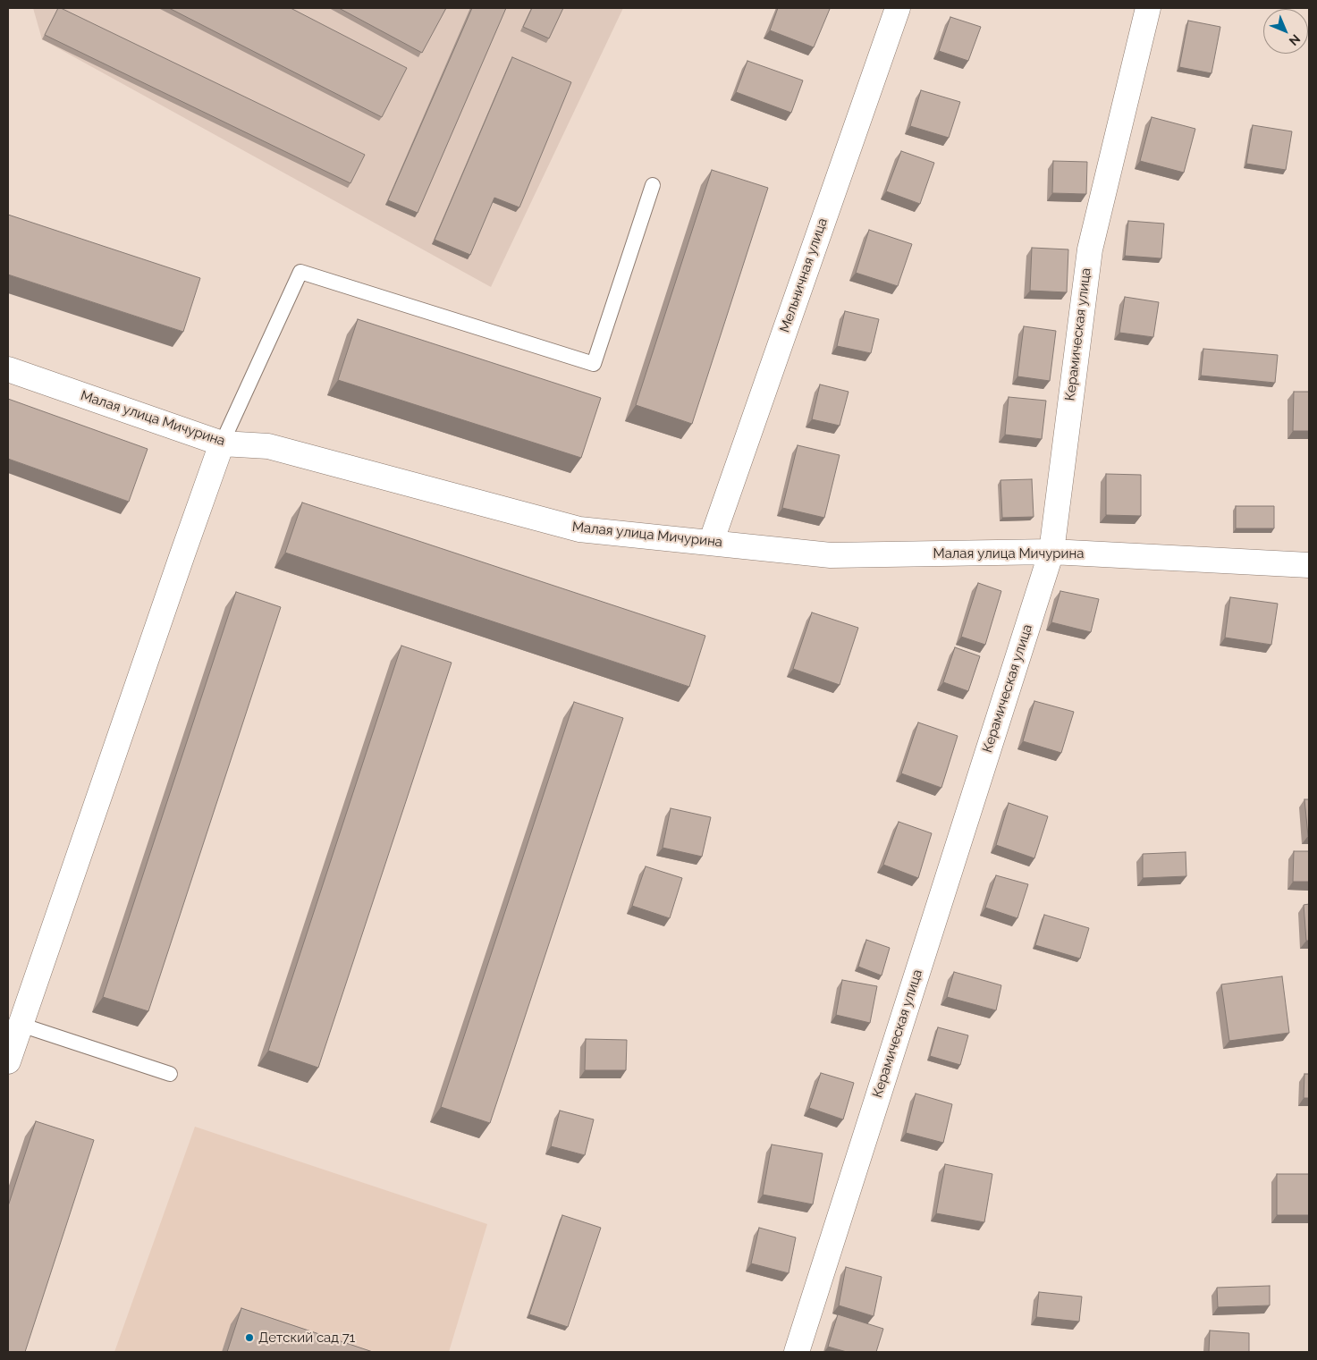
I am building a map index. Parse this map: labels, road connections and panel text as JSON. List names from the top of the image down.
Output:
{
  "streets": {
    "street": ["Мельничная улица", "Керамическая улица", "Малая улица Мичурина"]
  },
  "crossings": [
    ["Мельничная улица", "Малая улица Мичурина"],
    ["Керамическая улица", "Малая улица Мичурина"]
  ],
  "places": ["Детский сад 71"],
  "north": "bottom right"
}
